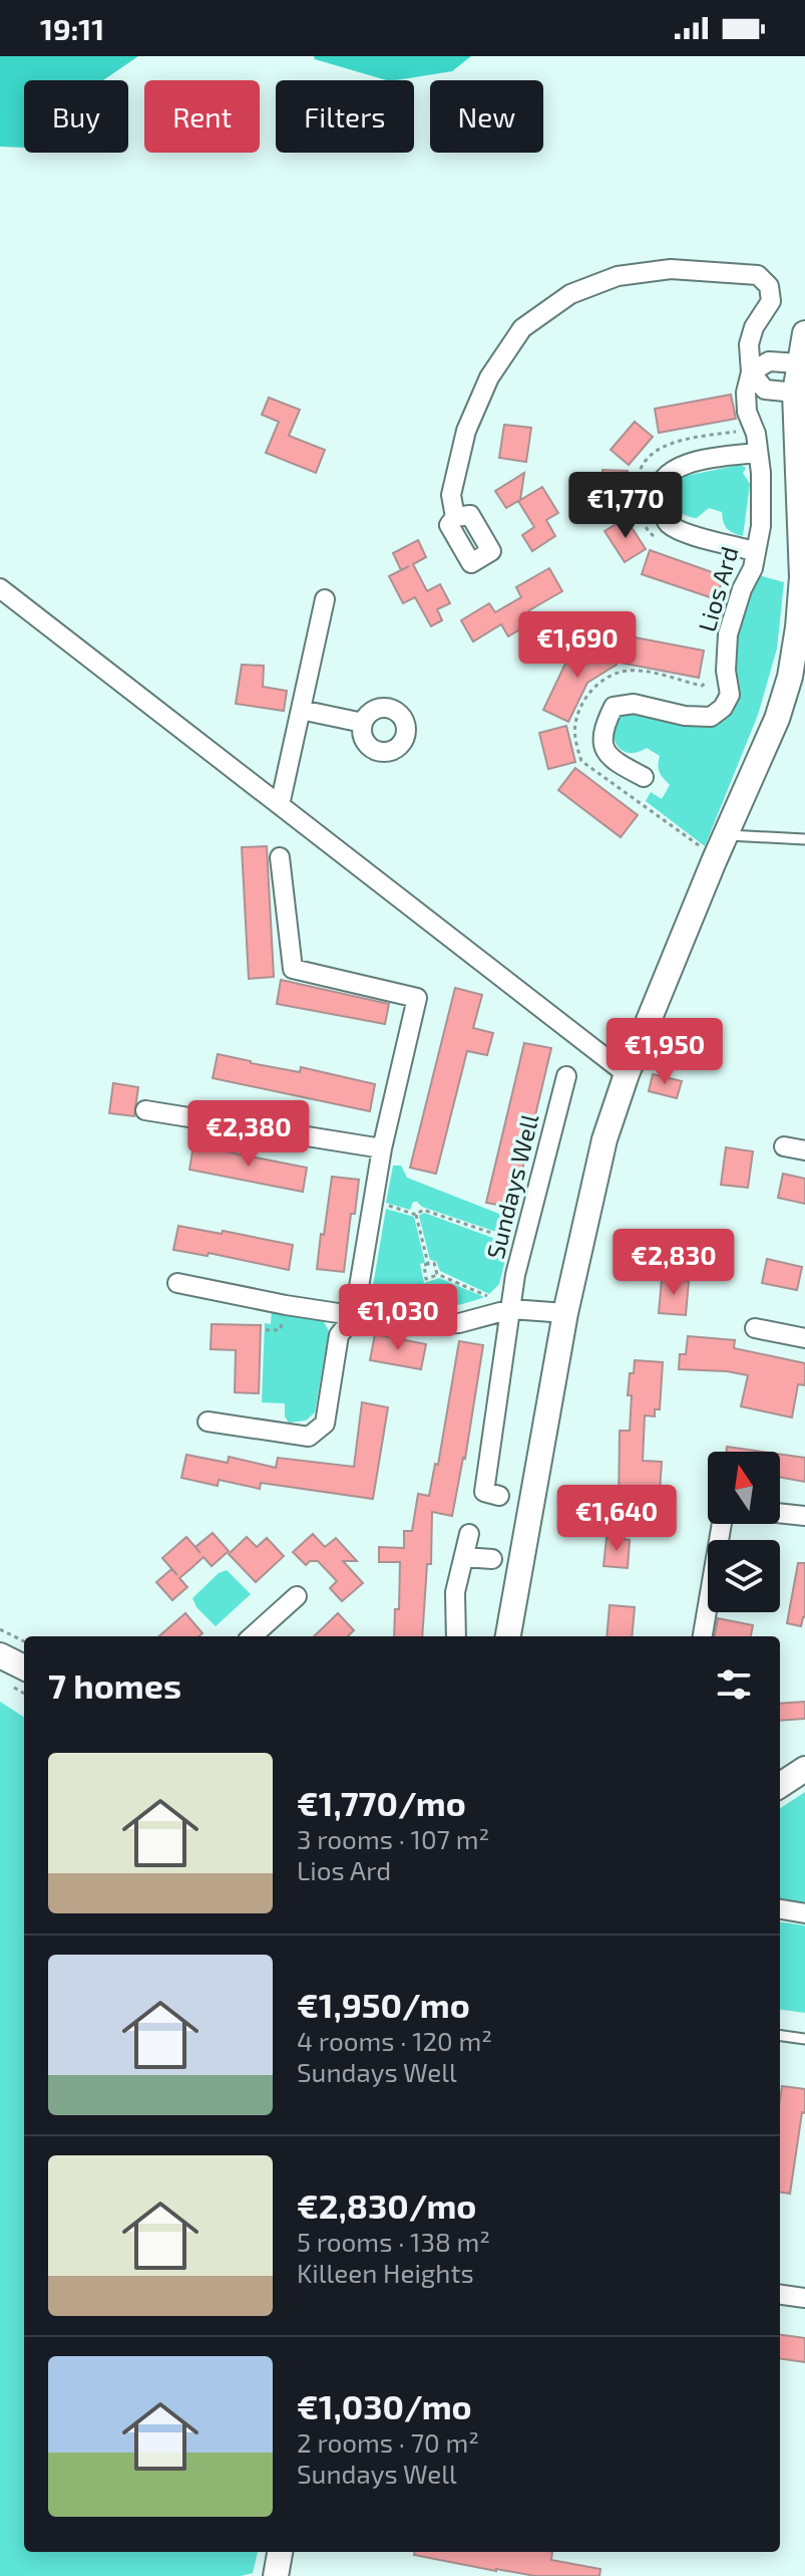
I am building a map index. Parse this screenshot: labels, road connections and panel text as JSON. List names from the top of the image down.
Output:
{
  "streets": {
    "street": ["Lios Ard", "Sundays Well"]
  },
  "north": "top",
  "page": {
    "status": "19:11",
    "chip": [
      "Buy",
      "Rent",
      "Filters",
      "New"
    ],
    "price": [
      "€1,770",
      "€1,690",
      "€1,950",
      "€2,380",
      "€2,830",
      "€1,030",
      "€1,640"
    ],
    "heading": "7 homes",
    "list": [
      {
        "name": "€1,770/mo",
        "note": "3 rooms · 107 m² · Lios Ard"
      },
      {
        "name": "€1,950/mo",
        "note": "4 rooms · 120 m² · Sundays Well"
      },
      {
        "name": "€2,830/mo",
        "note": "5 rooms · 138 m² · Killeen Heights"
      },
      {
        "name": "€1,030/mo",
        "note": "2 rooms · 70 m² · Sundays Well"
      }
    ]
  }
}
